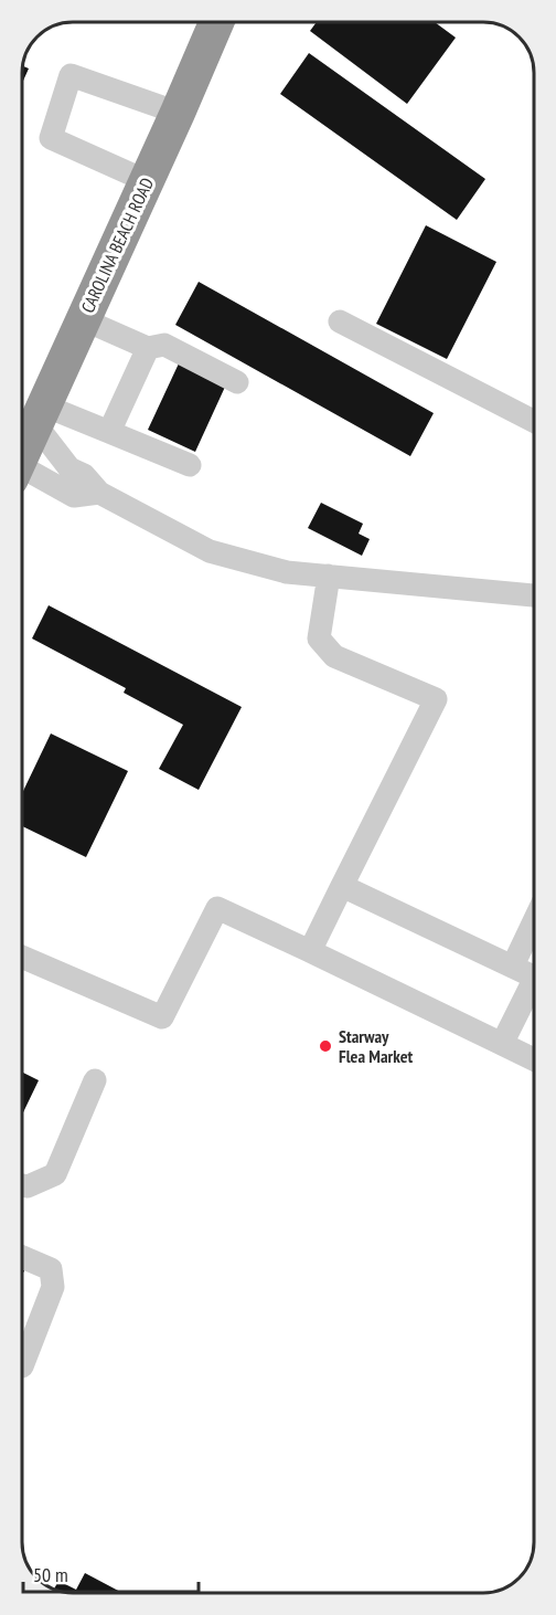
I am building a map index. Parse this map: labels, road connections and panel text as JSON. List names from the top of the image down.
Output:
{
  "streets": {
    "highway": ["CAROLINA BEACH ROAD"]
  },
  "places": ["Starway Flea Market"],
  "scale_bar": "50 m"
}
